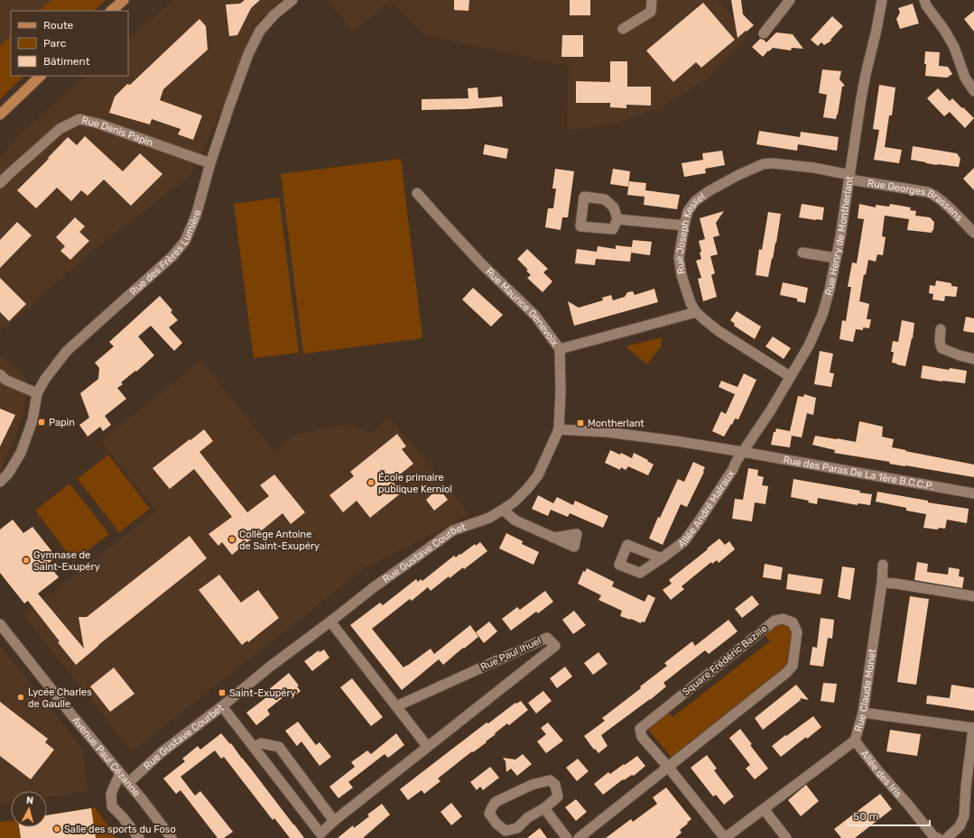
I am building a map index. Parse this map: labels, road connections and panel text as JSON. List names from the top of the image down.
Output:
{
  "streets": {
    "street": [
      "Rue Denis Papin",
      "Rue Georges Brassens",
      "Rue Joseph Kessel",
      "Rue Henry de Montherlant",
      "Rue des Frères Lumière",
      "Rue Maurice Genevoix",
      "Rue des Paras De La 1ère B.C.C.P.",
      "Allée André Malraux",
      "Rue Gustave Courbet",
      "Rue Paul Ihuel",
      "Square Frédéric Bazille",
      "Rue Claude Monet",
      "Avenue Paul Cézanne",
      "Allée des Iris"
    ]
  },
  "crossings": [
    ["Rue Denis Papin", "Rue des Frères Lumière"],
    ["Rue Georges Brassens", "Rue Joseph Kessel"],
    ["Rue Georges Brassens", "Rue Henry de Montherlant"],
    ["Rue Joseph Kessel", "Rue Henry de Montherlant"],
    ["Rue Joseph Kessel", "Rue Maurice Genevoix"],
    ["Rue Henry de Montherlant", "Rue des Paras De La 1ère B.C.C.P."],
    ["Rue Henry de Montherlant", "Allée André Malraux"],
    ["Rue des Paras De La 1ère B.C.C.P.", "Allée André Malraux"],
    ["Rue Gustave Courbet", "Rue Paul Ihuel"],
    ["Rue Gustave Courbet", "Avenue Paul Cézanne"],
    ["Rue Claude Monet", "Allée des Iris"]
  ],
  "places": {
    "transit": ["Papin", "Montherlant", "Saint-Exupéry"],
    "other": [
      "École primaire publique Kerniol",
      "Collège Antoine de Saint-Exupéry",
      "Gymnase de Saint-Exupéry",
      "Lycée Charles de Gaulle",
      "Salle des sports du Foso"
    ]
  },
  "legend": ["Route", "Parc", "Bâtiment"],
  "scale_bar": "50 m",
  "north": "top"
}
